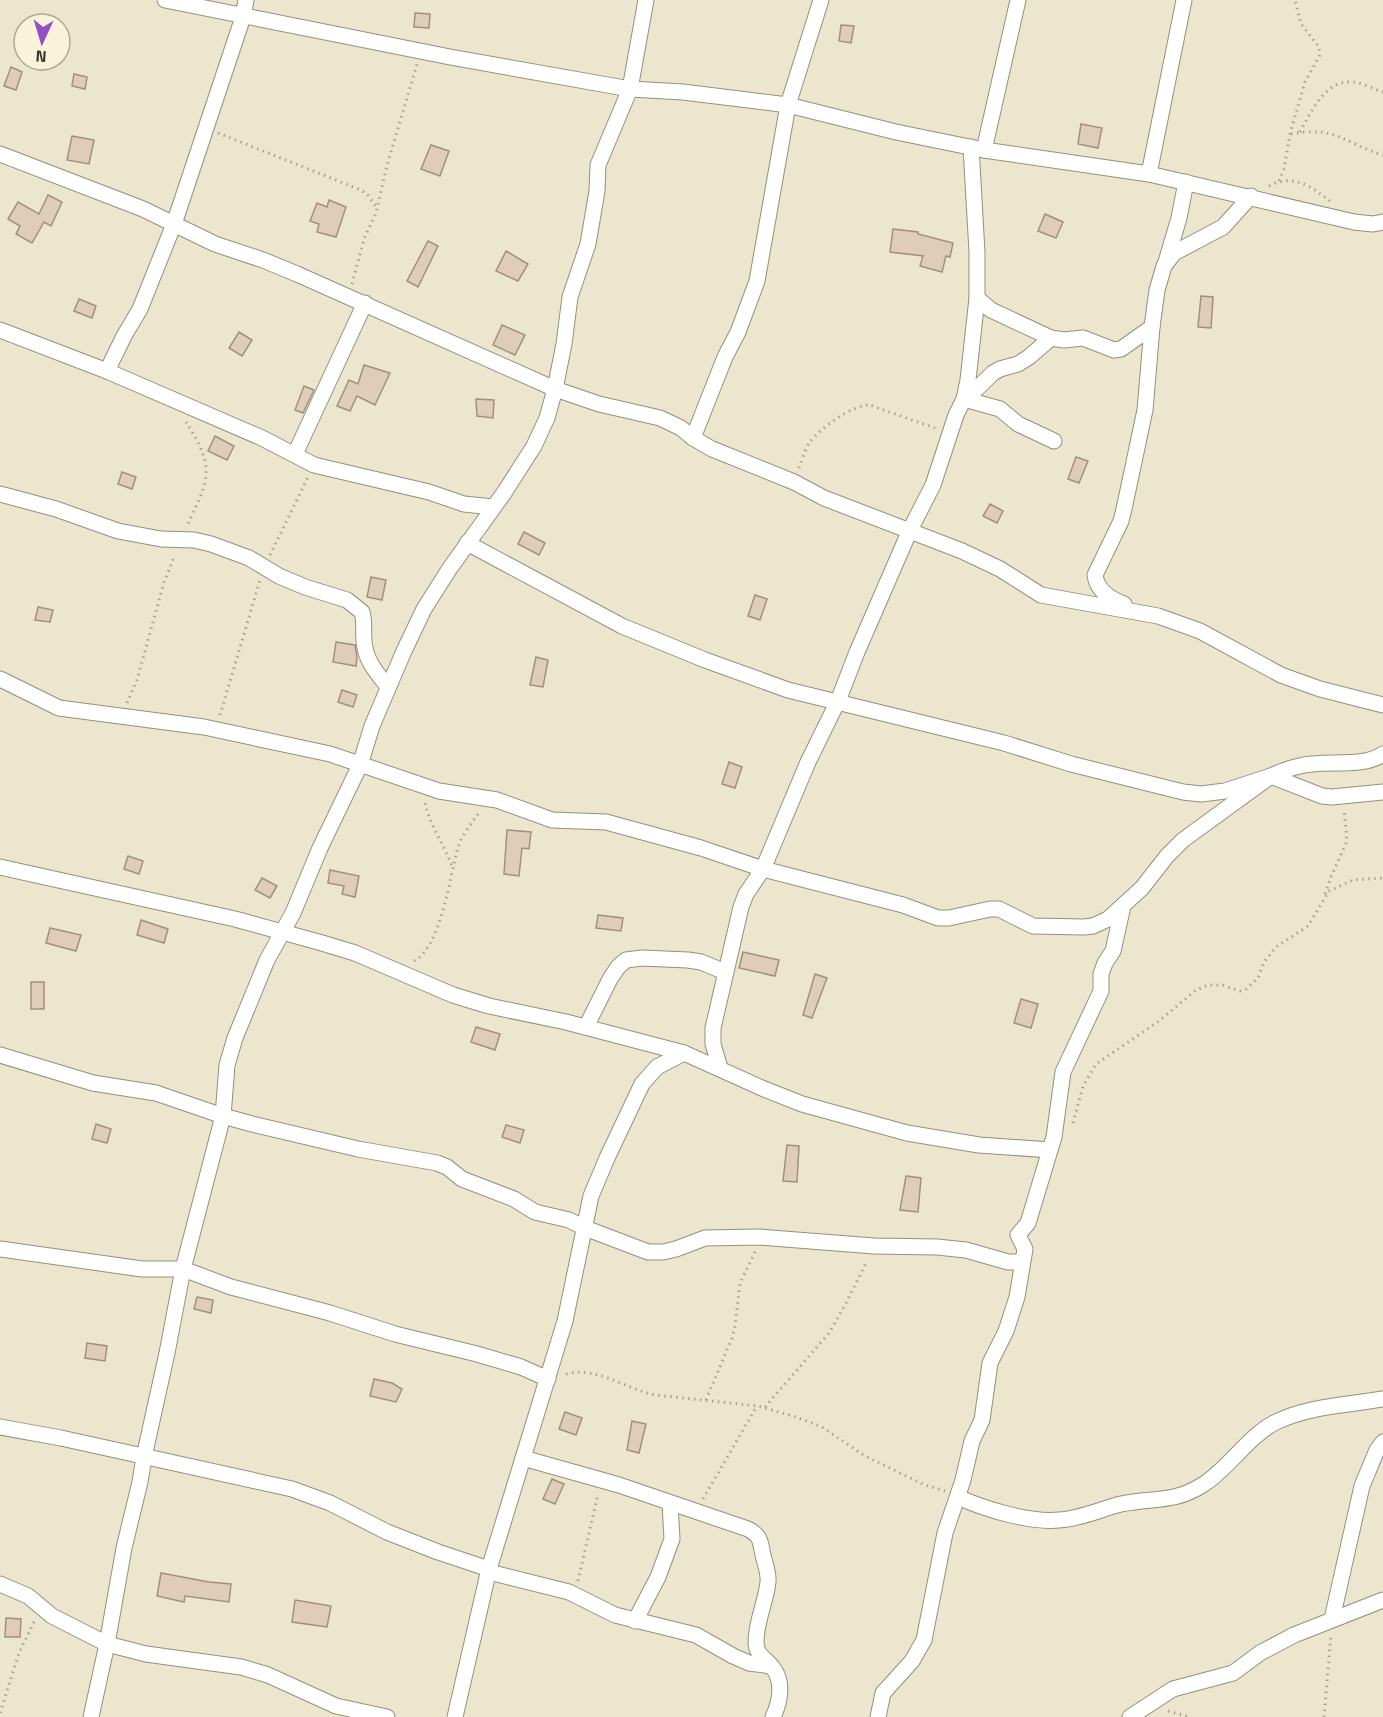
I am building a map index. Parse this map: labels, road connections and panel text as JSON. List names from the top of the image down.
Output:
{
  "north": "bottom"
}
